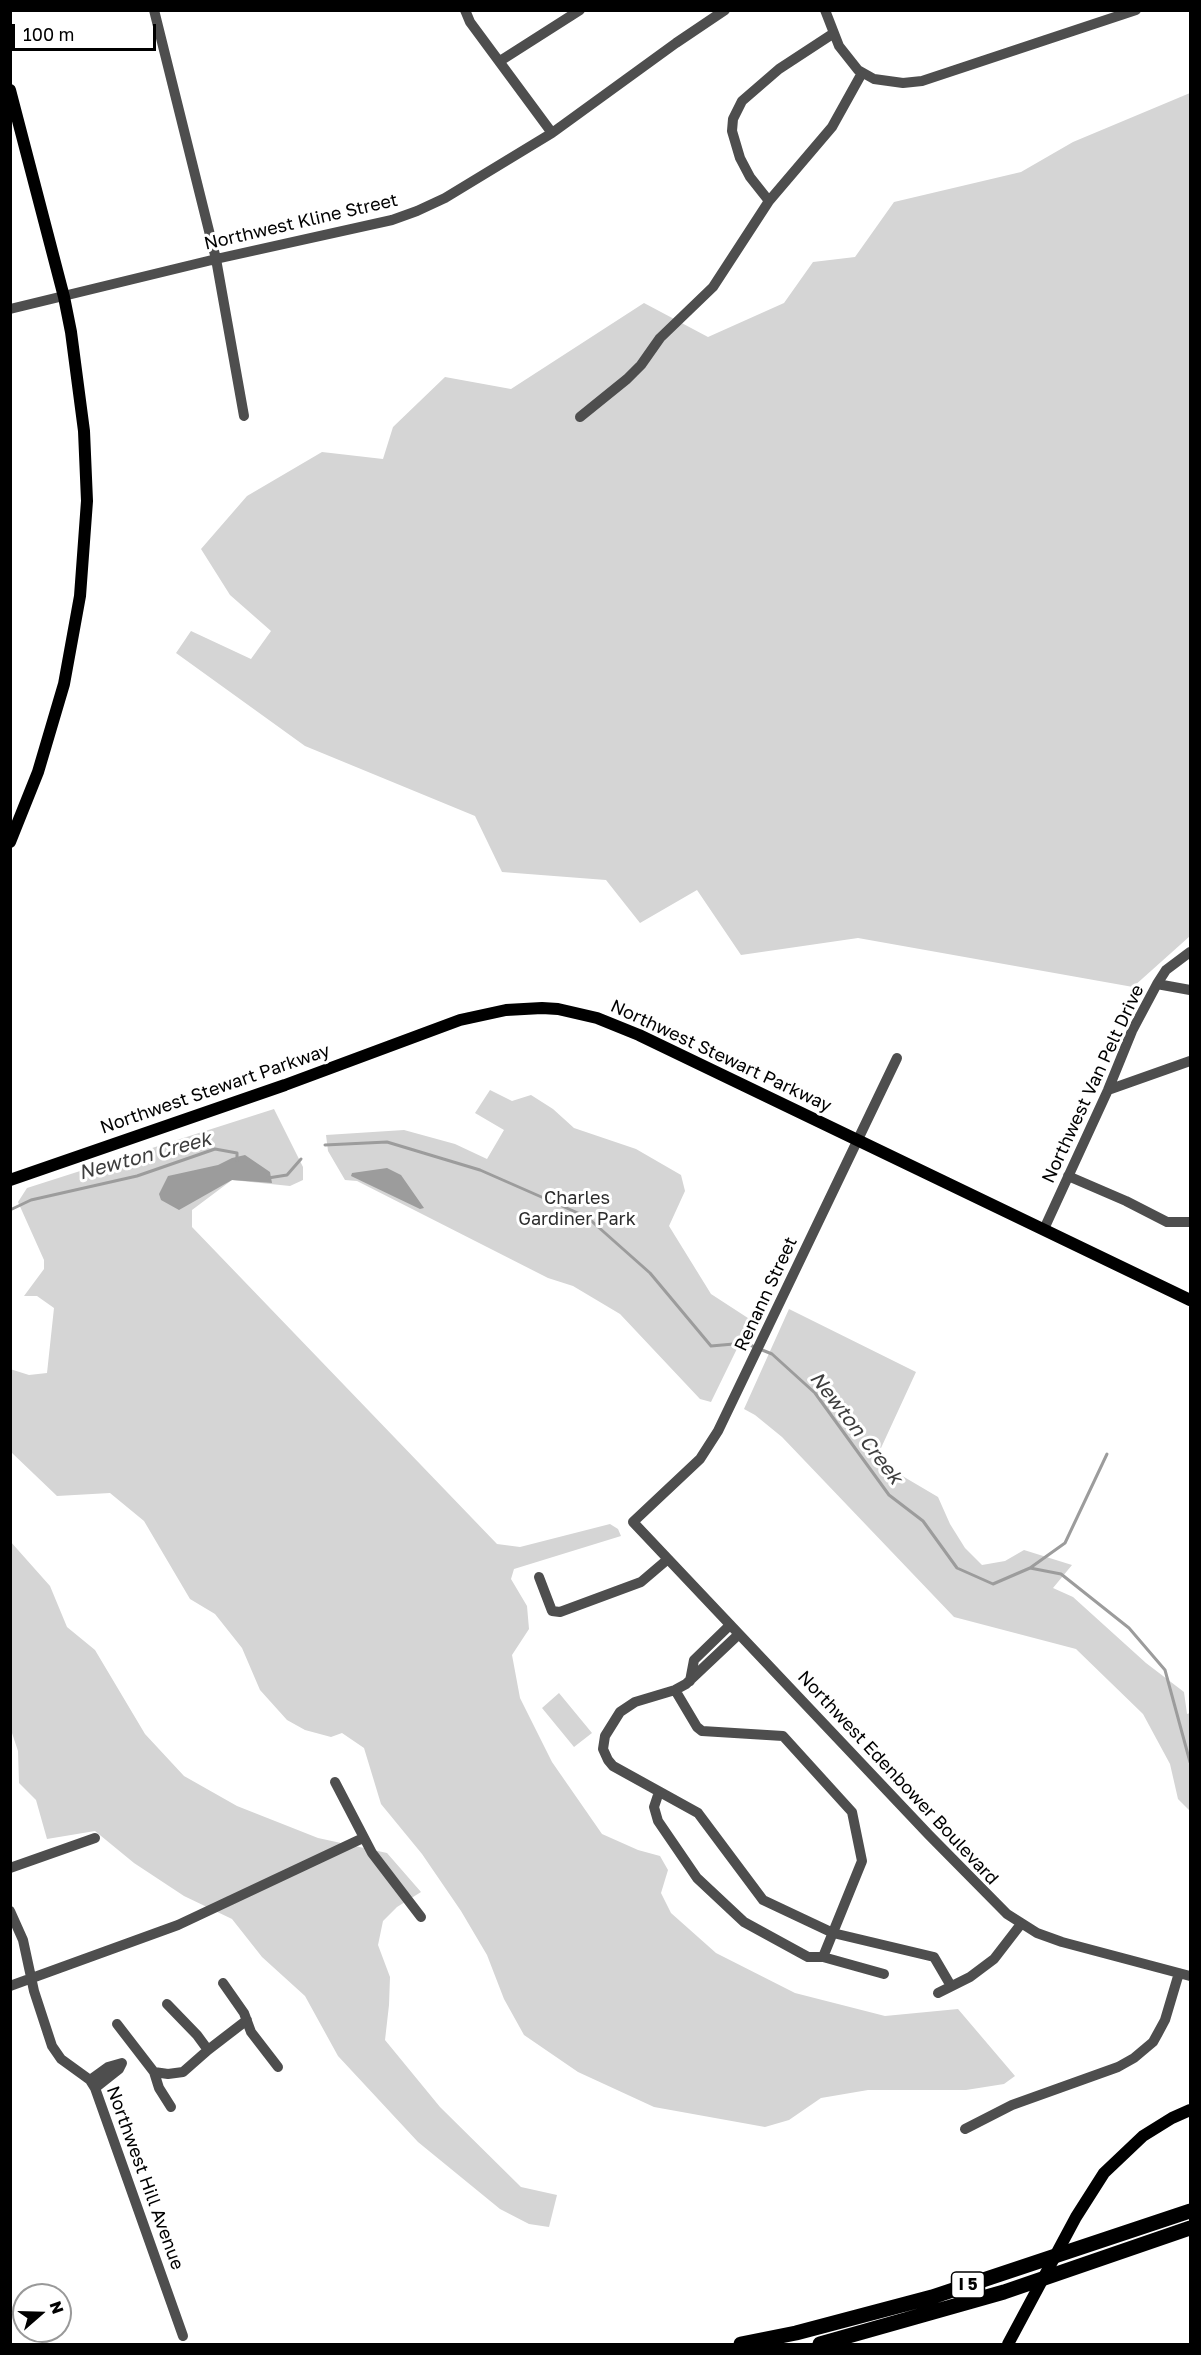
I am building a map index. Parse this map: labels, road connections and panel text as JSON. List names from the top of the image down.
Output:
{
  "streets": {
    "highway": ["I 5"],
    "main road": ["Northwest Stewart Parkway"],
    "street": [
      "Northwest Kline Street",
      "Northwest Van Pelt Drive",
      "Renann Street",
      "Northwest Edenbower Boulevard",
      "Northwest Hill Avenue"
    ]
  },
  "crossings": [
    ["Northwest Stewart Parkway", "Northwest Van Pelt Drive"],
    ["Northwest Stewart Parkway", "Renann Street"],
    ["Renann Street", "Northwest Edenbower Boulevard"]
  ],
  "water": ["Newton Creek"],
  "parks": ["Charles Gardiner Park"],
  "scale_bar": "100 m",
  "north": "right"
}
